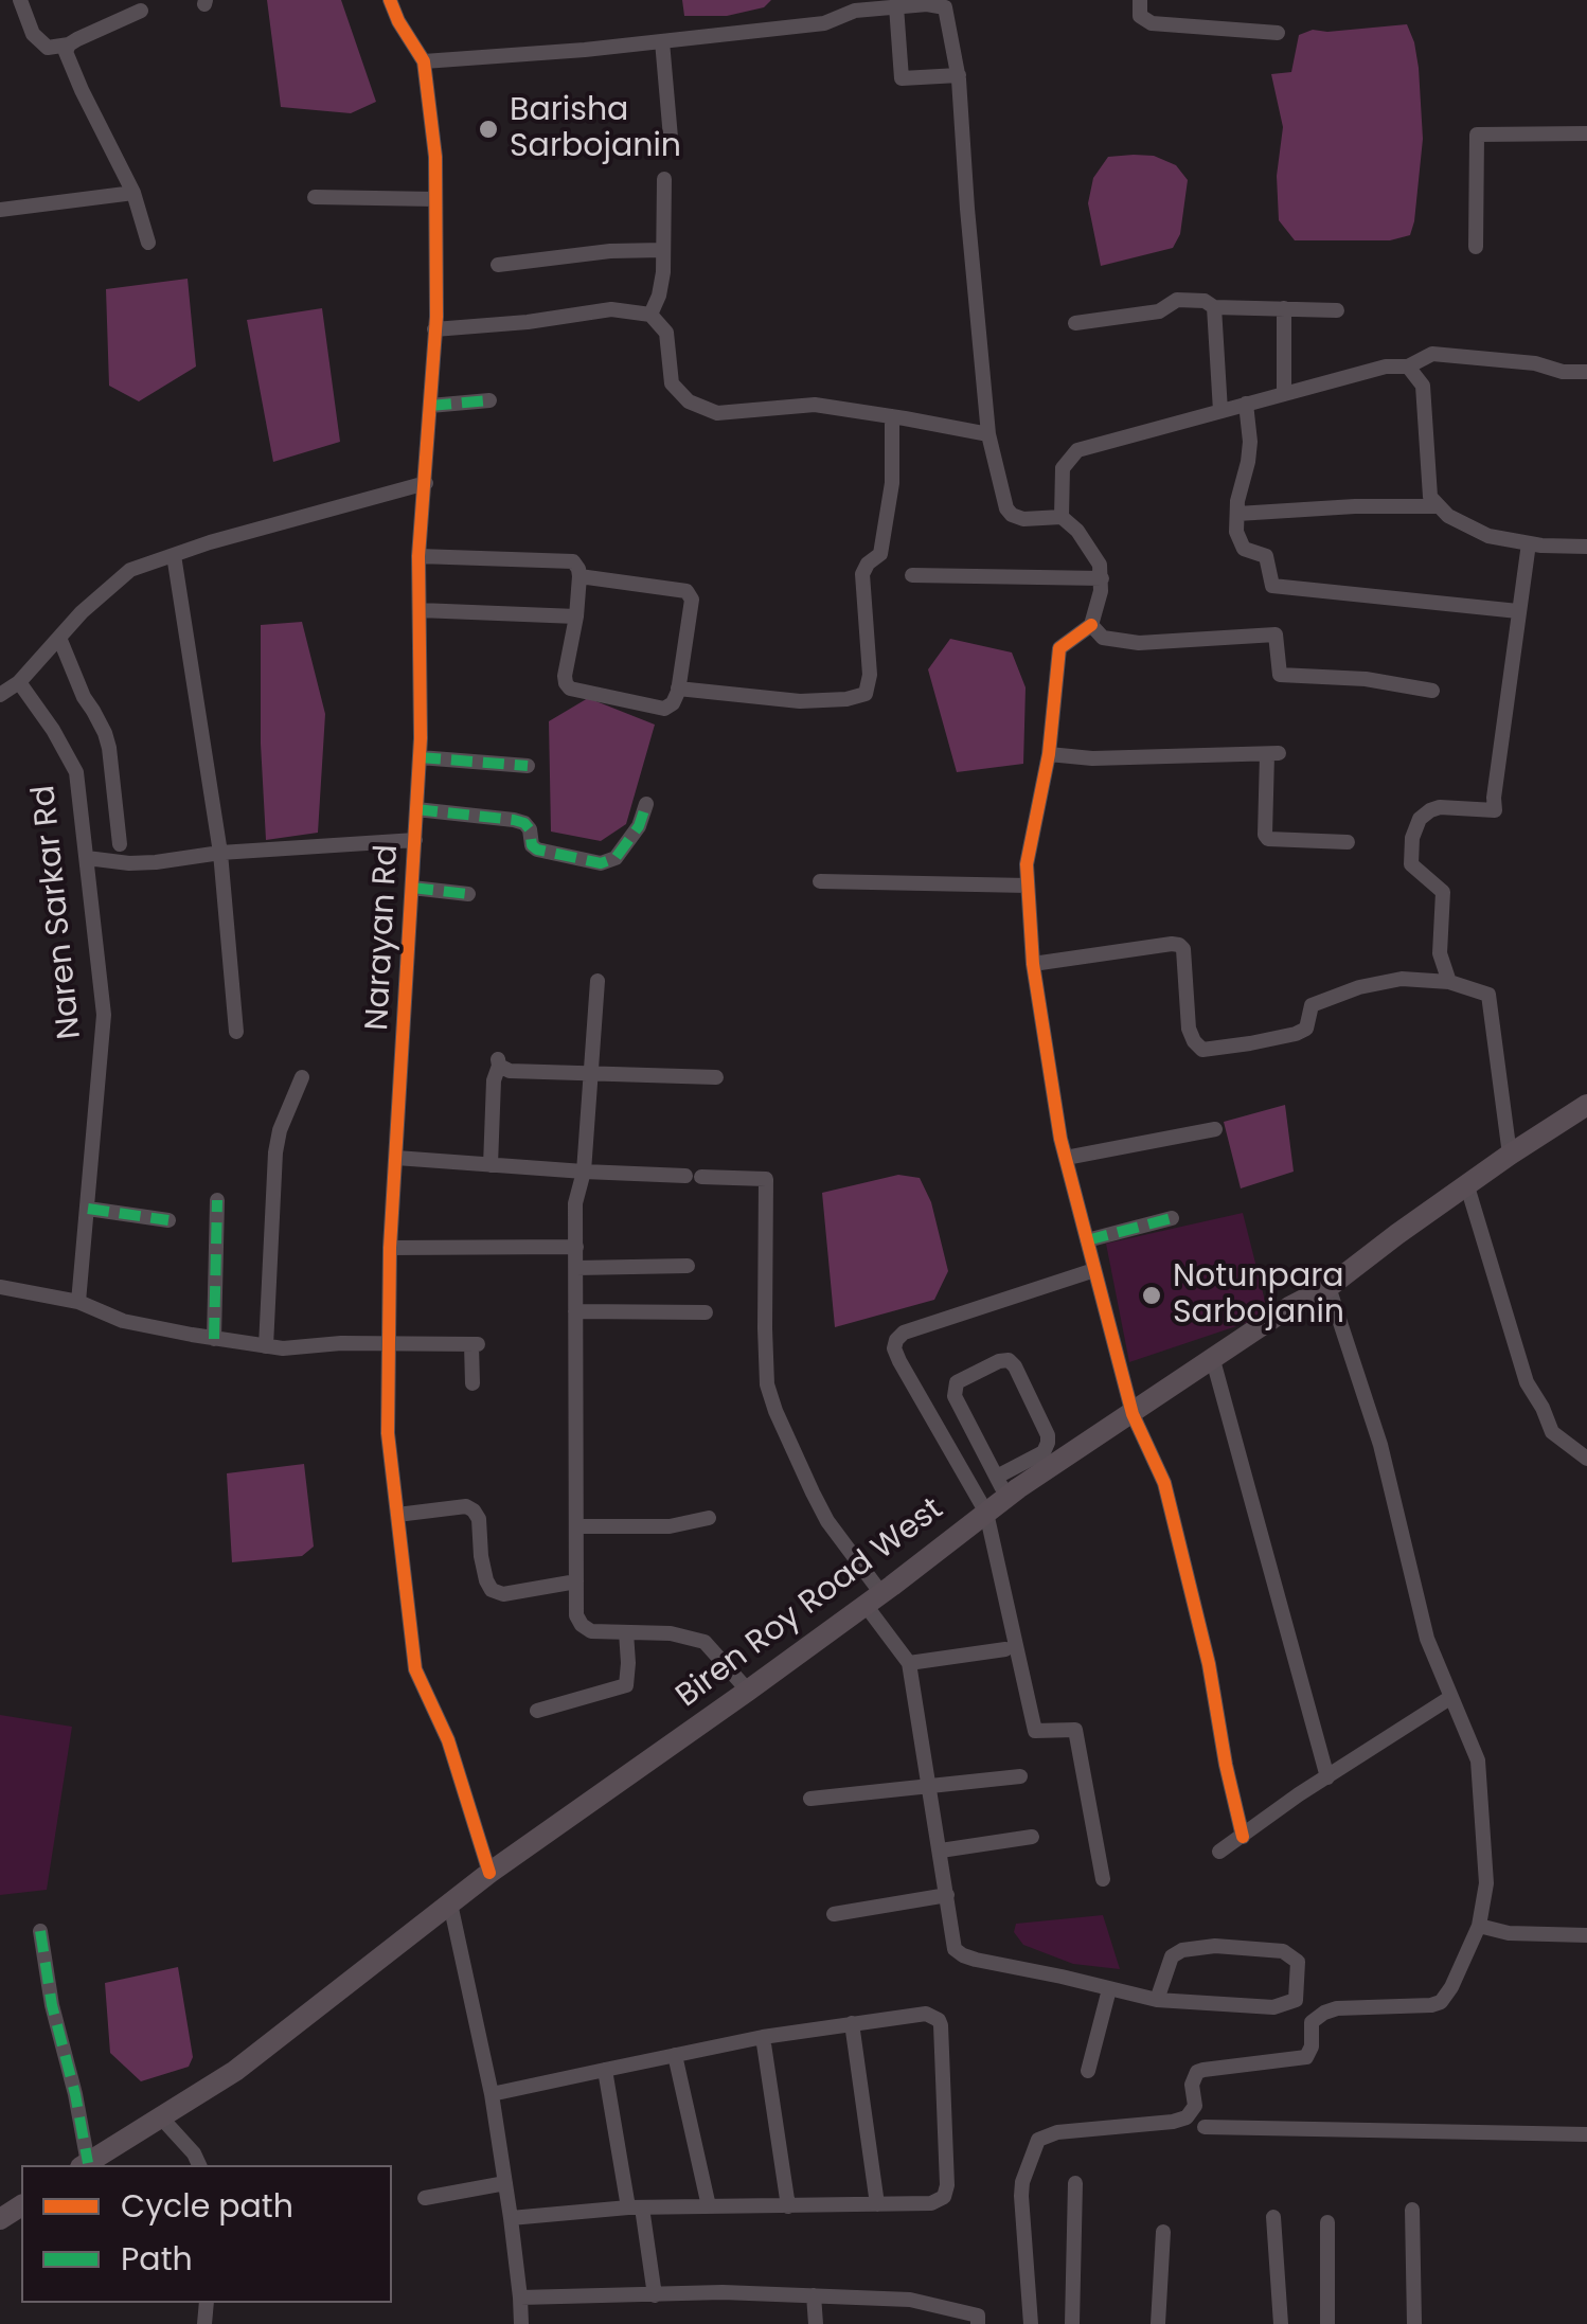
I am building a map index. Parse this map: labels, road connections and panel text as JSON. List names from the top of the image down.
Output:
{
  "streets": {
    "main road": ["Biren Roy Road West"],
    "street": ["Naren Sarkar Rd", "Narayan Rd"]
  },
  "crossings": [
    ["Narayan Rd", "Biren Roy Road West"]
  ],
  "places": ["Barisha Sarbojanin", "Notunpara Sarbojanin"],
  "legend": ["Cycle path", "Path"]
}
